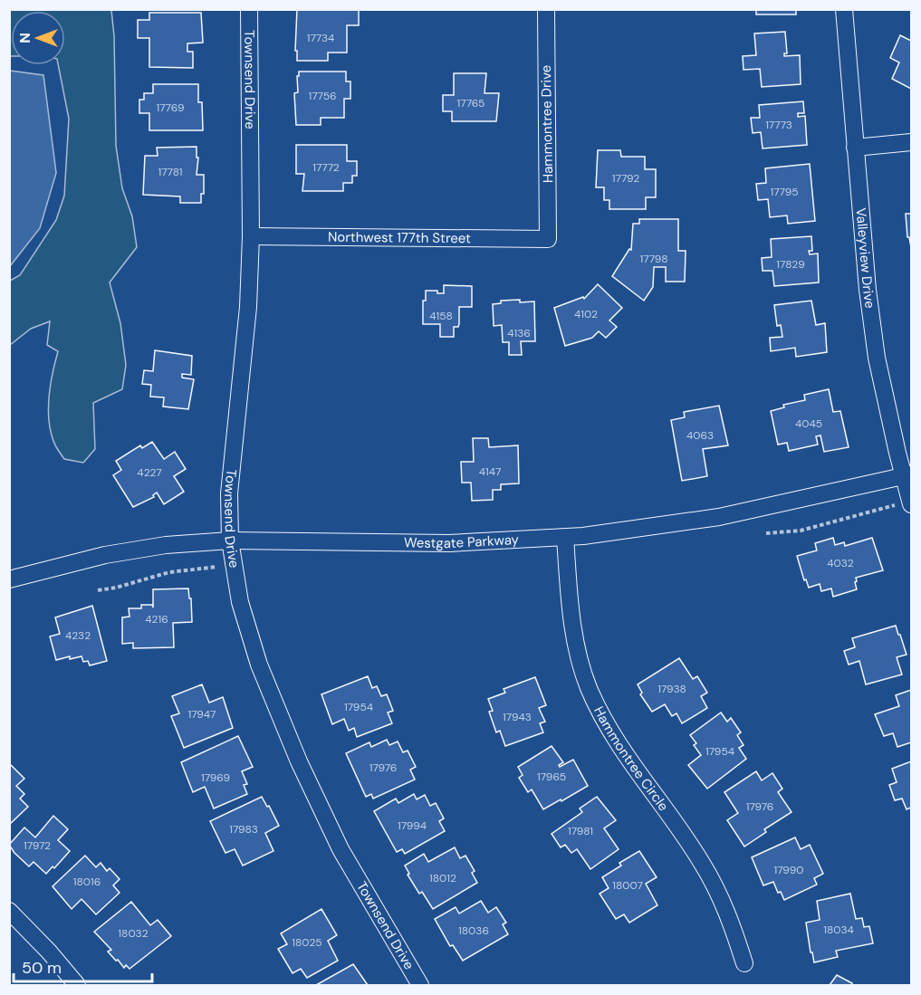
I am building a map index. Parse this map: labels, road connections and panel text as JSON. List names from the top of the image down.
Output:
{
  "streets": {
    "street": [
      "Townsend Drive",
      "Hammontree Drive",
      "Northwest 177th Street",
      "Valleyview Drive",
      "Westgate Parkway",
      "Hammontree Circle"
    ]
  },
  "crossings": [
    ["Townsend Drive", "Northwest 177th Street"],
    ["Townsend Drive", "Westgate Parkway"],
    ["Hammontree Drive", "Northwest 177th Street"],
    ["Valleyview Drive", "Westgate Parkway"],
    ["Westgate Parkway", "Hammontree Circle"]
  ],
  "house_numbers": [
    "17734",
    "17756",
    "17765",
    "17769",
    "17773",
    "17772",
    "17781",
    "17792",
    "17795",
    "17798",
    "17829",
    "4102",
    "4158",
    "4136",
    "4045",
    "4063",
    "4147",
    "4227",
    "4032",
    "4216",
    "4232",
    "17938",
    "17954",
    "17947",
    "17943",
    "17954",
    "17976",
    "17965",
    "17969",
    "17976",
    "17994",
    "17983",
    "17981",
    "17972",
    "17990",
    "18012",
    "18016",
    "18007",
    "18034",
    "18036",
    "18032",
    "18025"
  ],
  "scale_bar": "50 m",
  "north": "left"
}
